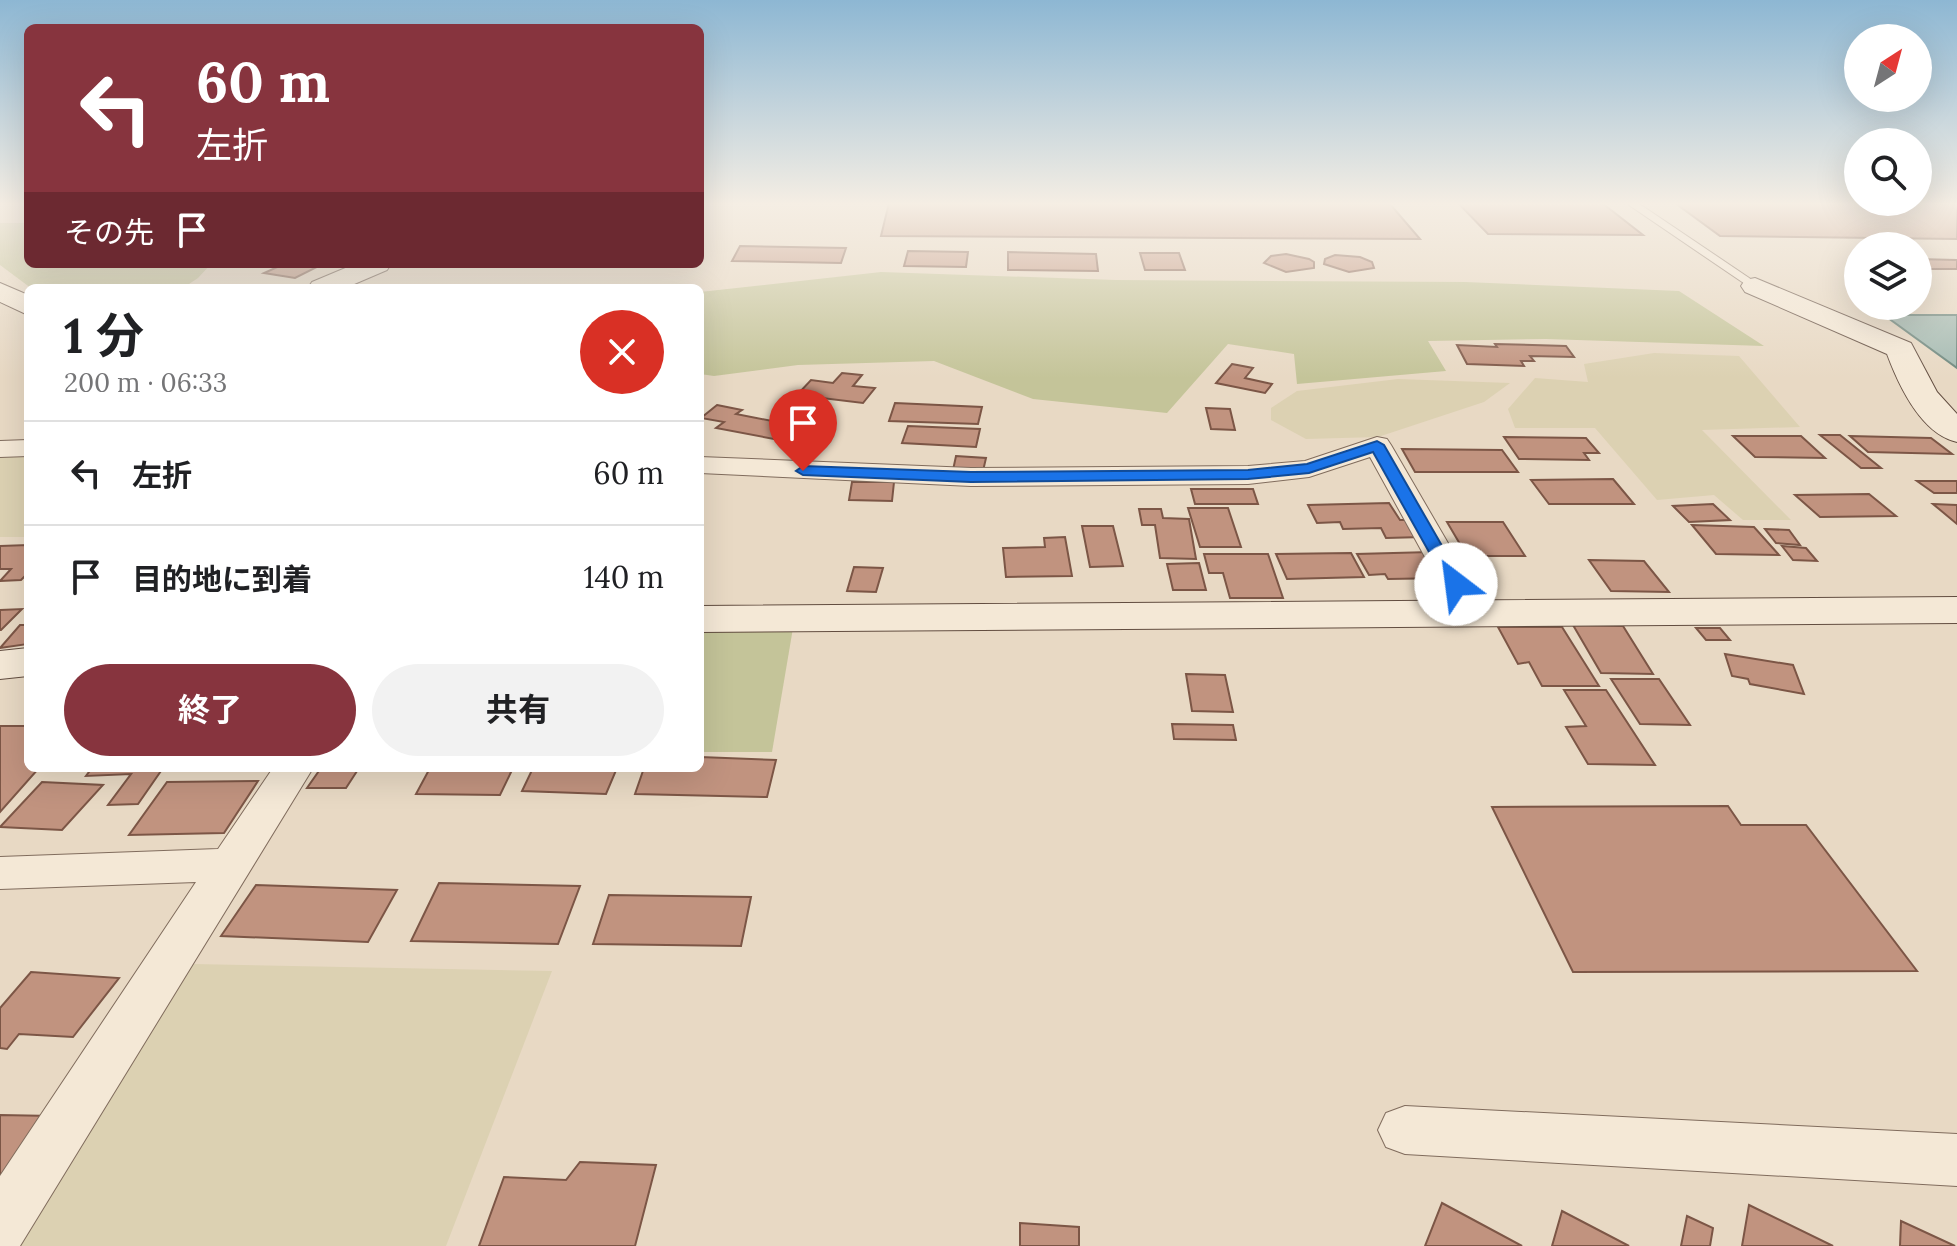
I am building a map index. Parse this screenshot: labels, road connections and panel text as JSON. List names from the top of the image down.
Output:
{
  "north": "top right",
  "page": {
    "turn": ["60 m", "左折"],
    "then": "その先",
    "heading": ["1 分", "200 m · 06:33"],
    "list": [
      {
        "name": "左折",
        "value": "60 m"
      },
      {
        "name": "目的地に到着",
        "value": "140 m"
      }
    ],
    "buttons": ["終了", "共有"]
  }
}
